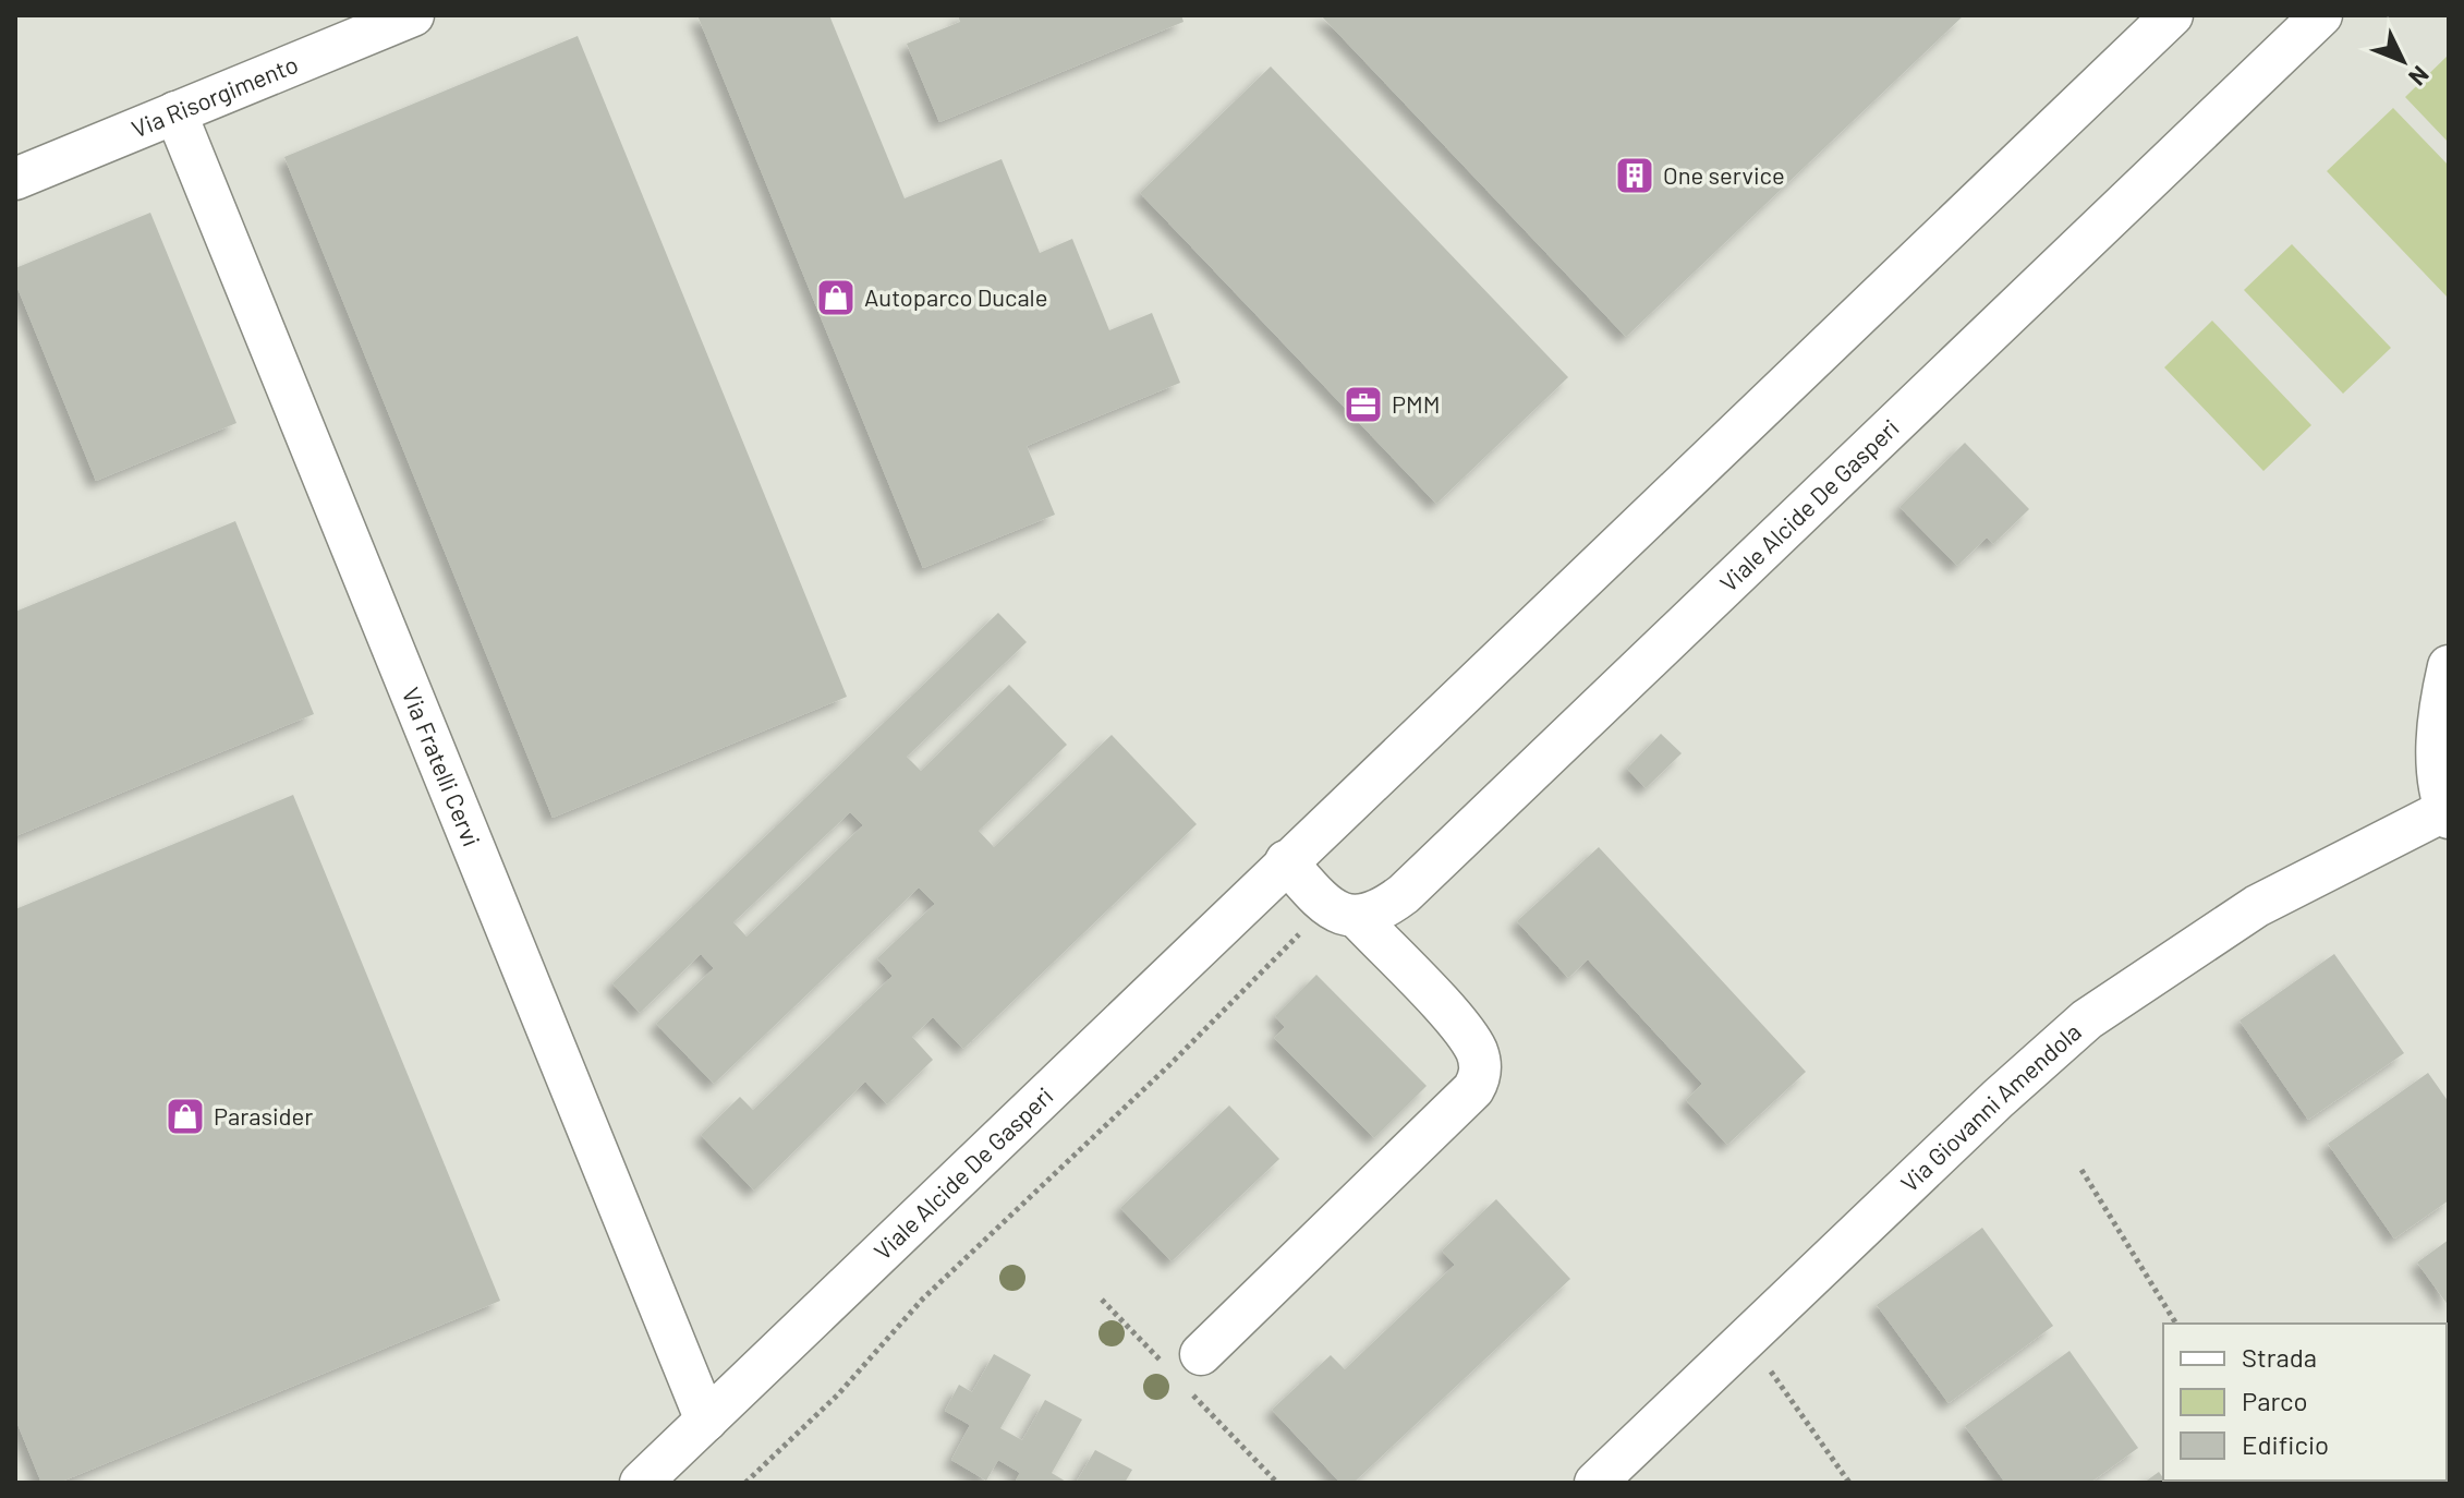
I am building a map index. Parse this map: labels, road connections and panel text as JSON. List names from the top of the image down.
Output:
{
  "streets": {
    "street": [
      "Via Risorgimento",
      "Viale Alcide De Gasperi",
      "Via Fratelli Cervi",
      "Via Giovanni Amendola"
    ]
  },
  "crossings": [
    ["Via Risorgimento", "Via Fratelli Cervi"],
    ["Viale Alcide De Gasperi", "Via Fratelli Cervi"]
  ],
  "places": {
    "building": ["One service"],
    "shop": ["Autoparco Ducale", "Parasider"],
    "office": ["PMM"]
  },
  "legend": ["Strada", "Parco", "Edificio"],
  "north": "bottom right"
}
